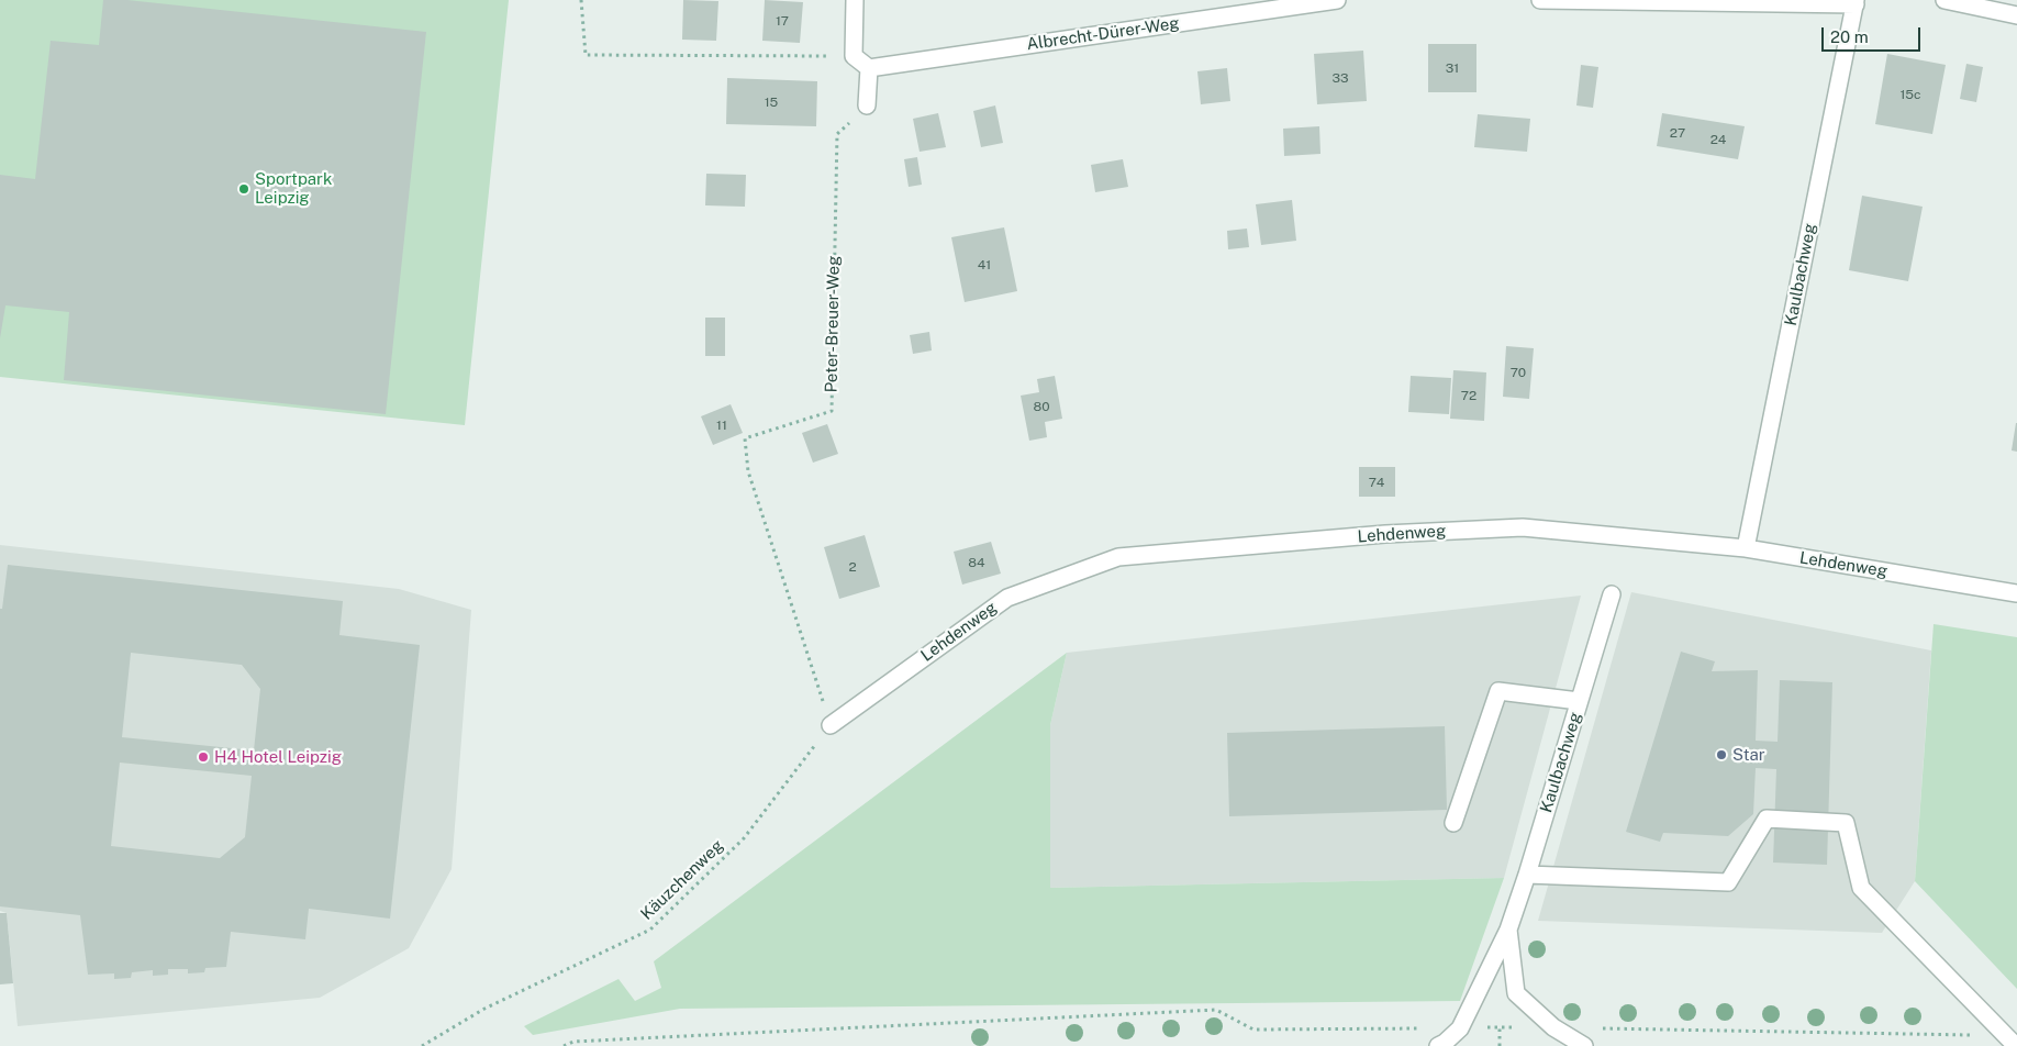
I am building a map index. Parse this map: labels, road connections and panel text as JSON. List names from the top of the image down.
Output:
{
  "streets": {
    "street": ["Albrecht-Dürer-Weg", "Kaulbachweg", "Lehdenweg"],
    "path": ["Peter-Breuer-Weg", "Käuzchenweg"]
  },
  "crossings": [
    ["Kaulbachweg", "Lehdenweg"],
    ["Peter-Breuer-Weg", "Lehdenweg"],
    ["Peter-Breuer-Weg", "Käuzchenweg"],
    ["Lehdenweg", "Käuzchenweg"]
  ],
  "places": ["Sportpark Leipzig", "Star", "H4 Hotel Leipzig"],
  "house_numbers": [
    "17",
    "31",
    "33",
    "15c",
    "15",
    "27",
    "24",
    "41",
    "70",
    "72",
    "80",
    "11",
    "74",
    "84",
    "2"
  ],
  "scale_bar": "20 m"
}
